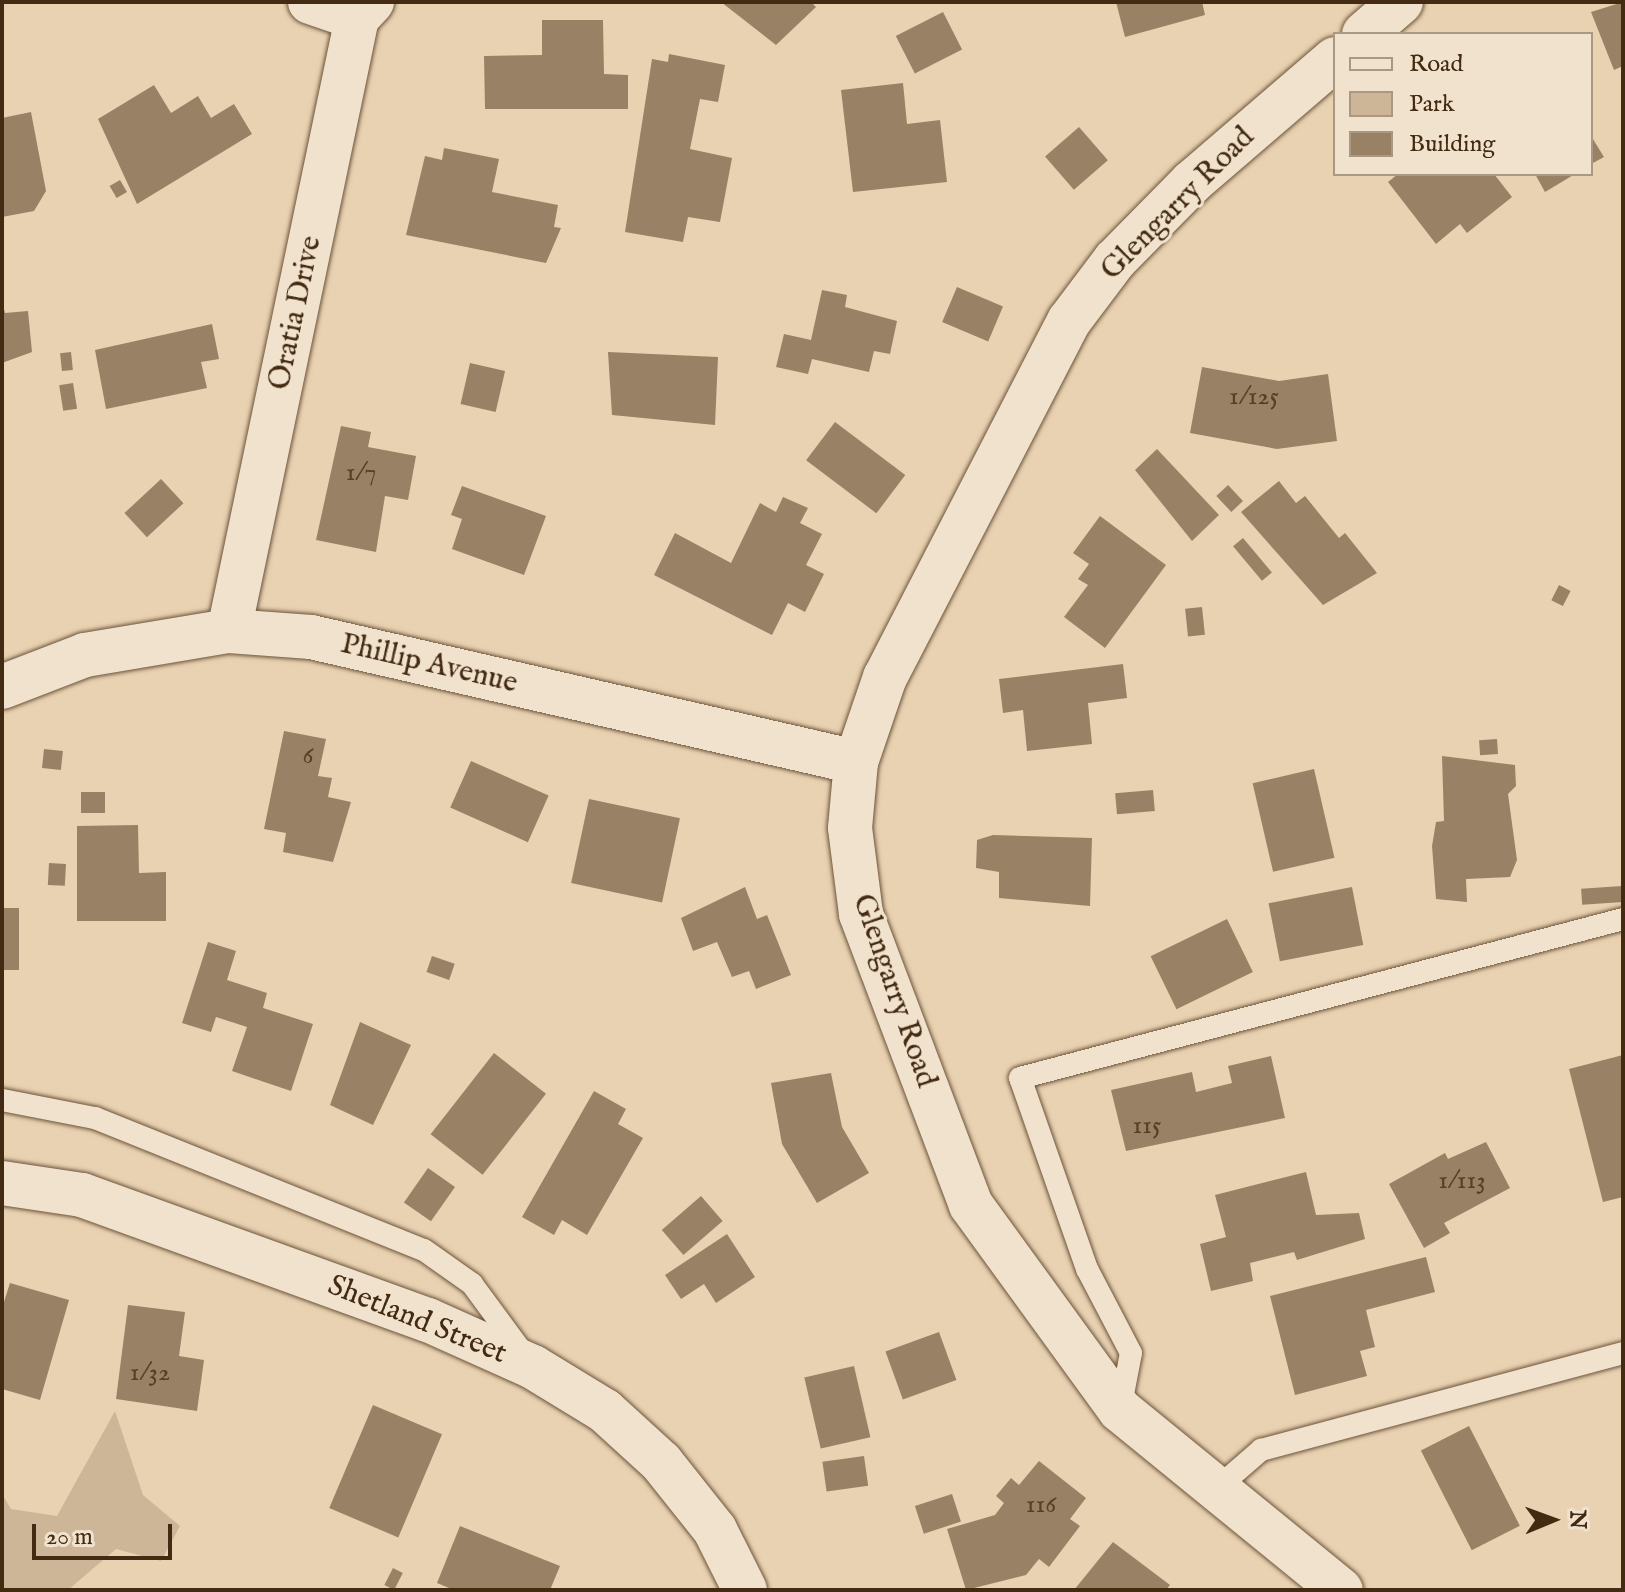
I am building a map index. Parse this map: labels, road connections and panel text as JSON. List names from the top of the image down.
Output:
{
  "streets": {
    "street": [
      "Glengarry Road",
      "Oratia Drive",
      "Phillip Avenue",
      "Shetland Street"
    ]
  },
  "crossings": [
    ["Glengarry Road", "Phillip Avenue"],
    ["Oratia Drive", "Phillip Avenue"]
  ],
  "house_numbers": [
    "1/125",
    "1/7",
    "6",
    "115",
    "1/113",
    "1/32",
    "116"
  ],
  "legend": ["Road", "Park", "Building"],
  "scale_bar": "20 m",
  "north": "right"
}
